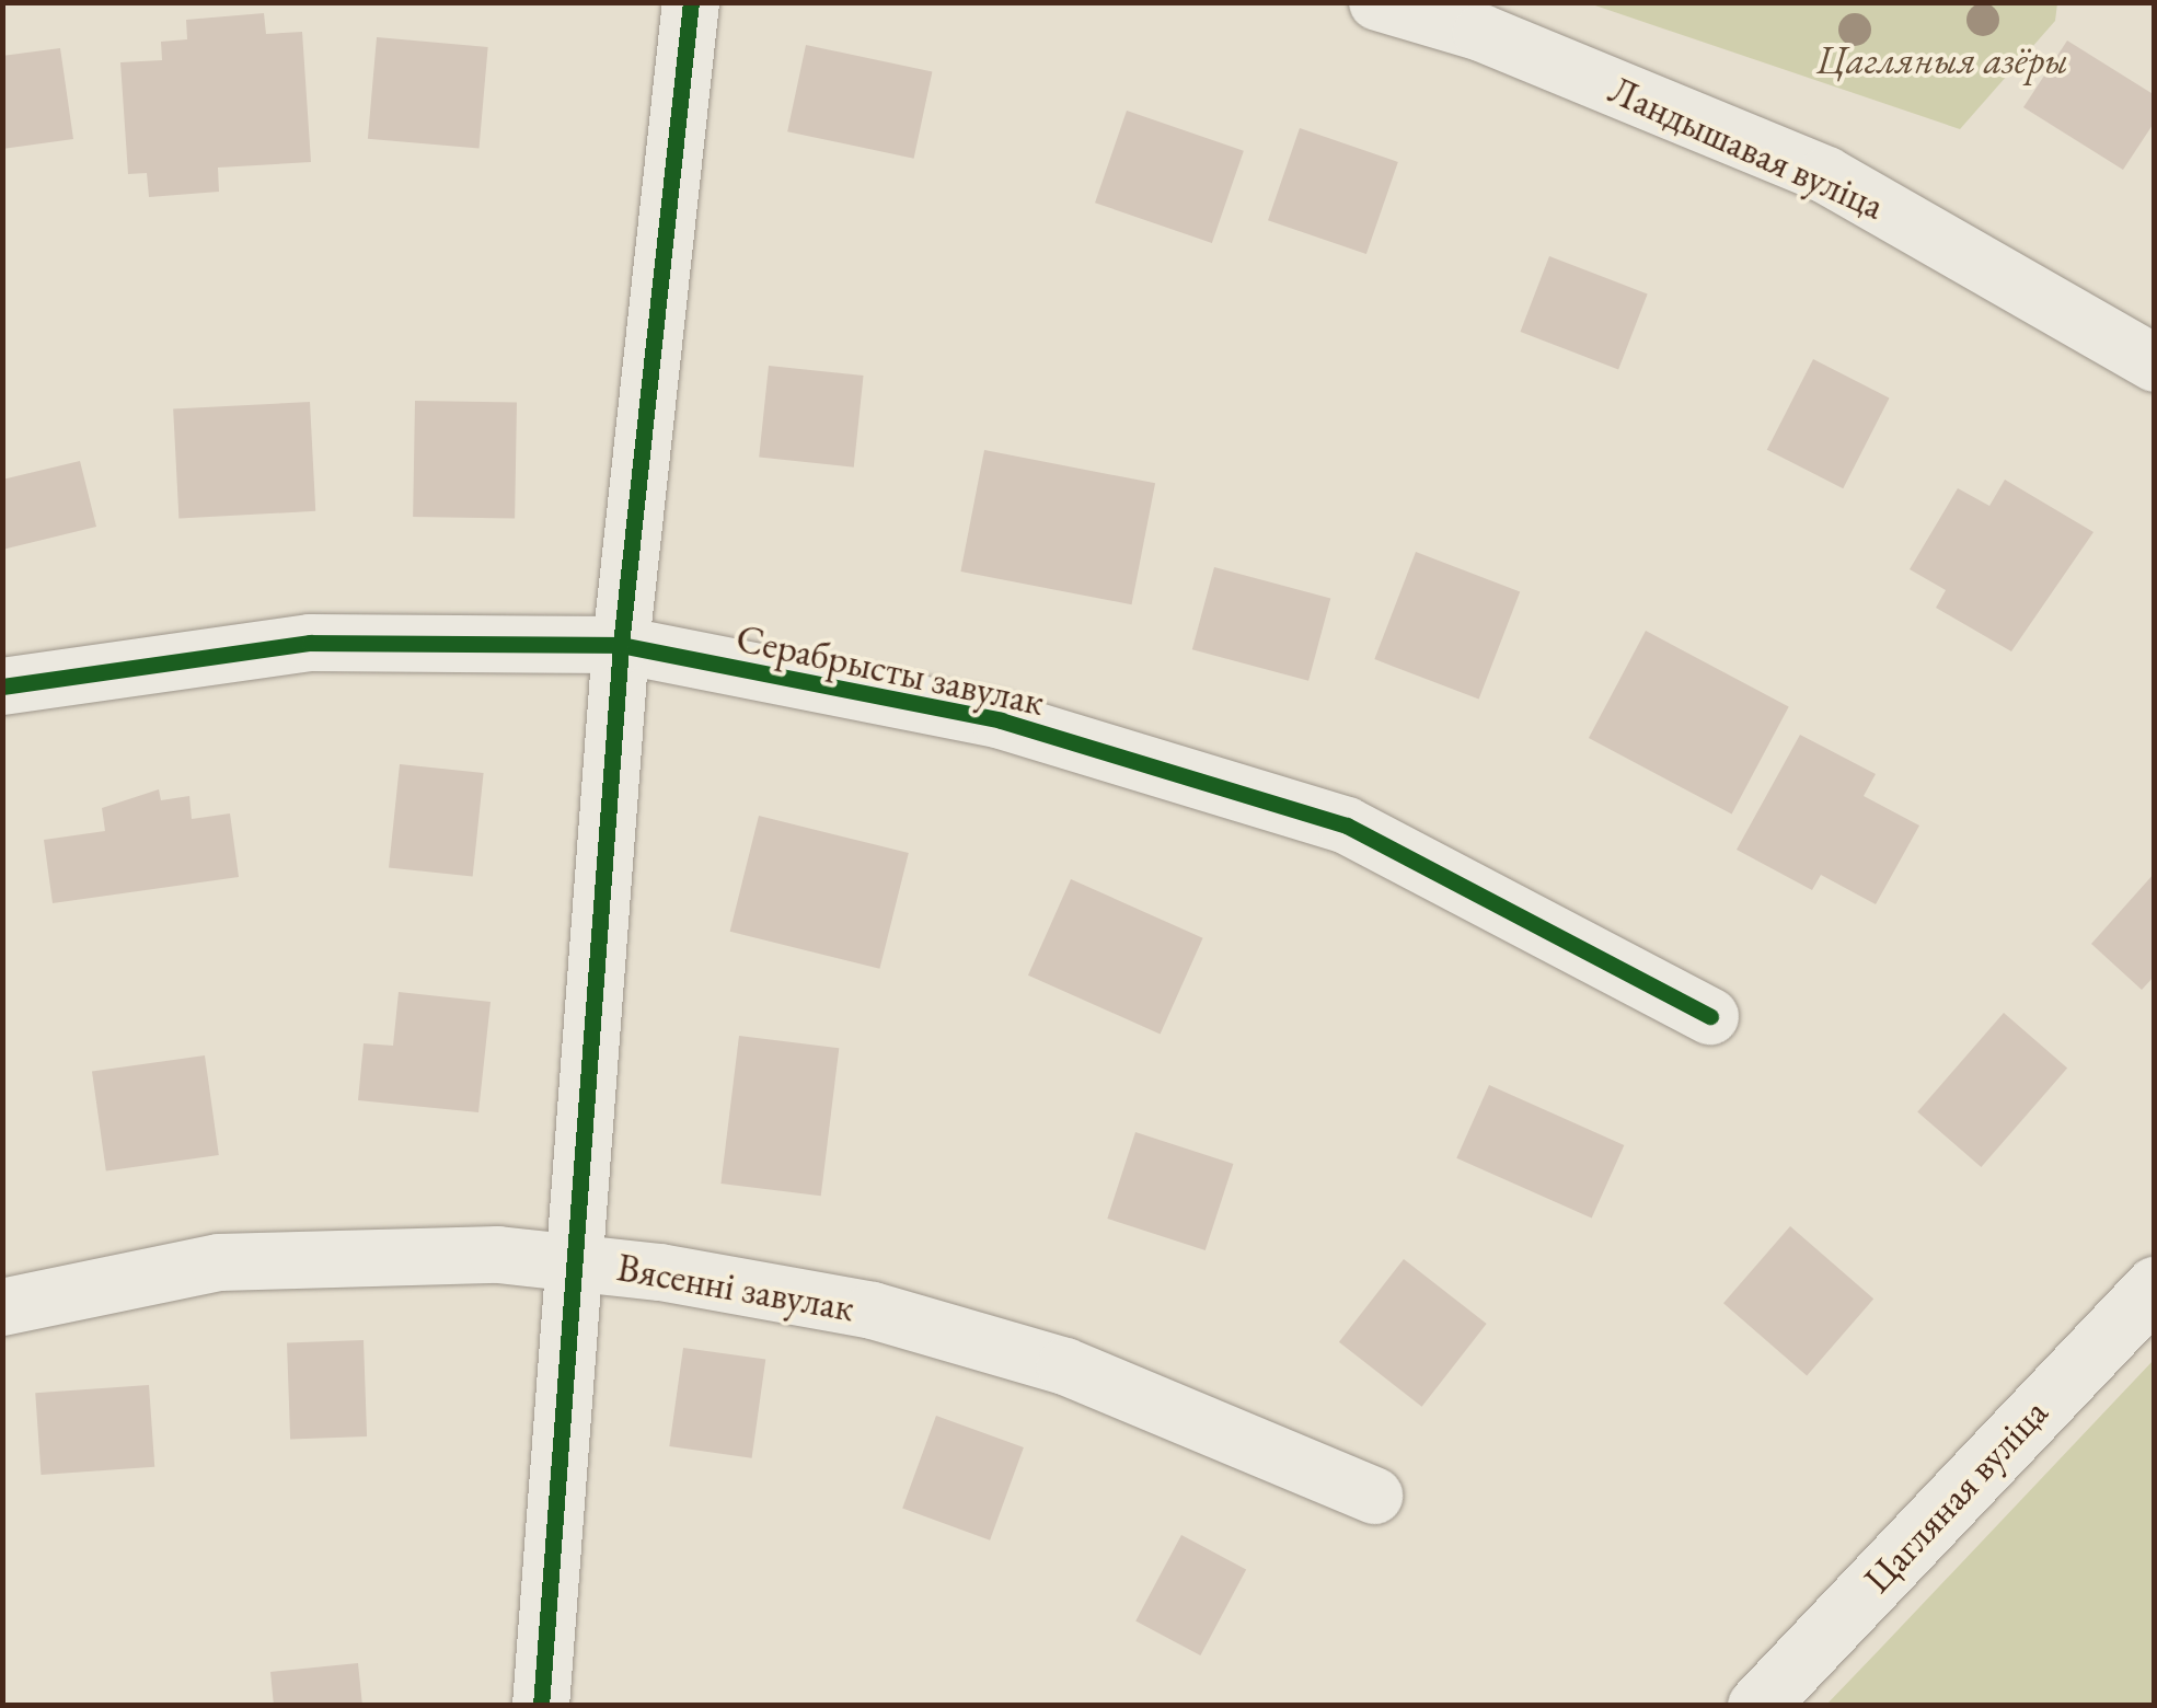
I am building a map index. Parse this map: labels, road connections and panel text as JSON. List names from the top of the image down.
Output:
{
  "streets": {
    "street": [
      "Ландышавая вуліца",
      "Серабрысты завулак",
      "Вясенні завулак",
      "Цагляная вуліца"
    ]
  },
  "parks": ["Цагляныя азёры"]
}
